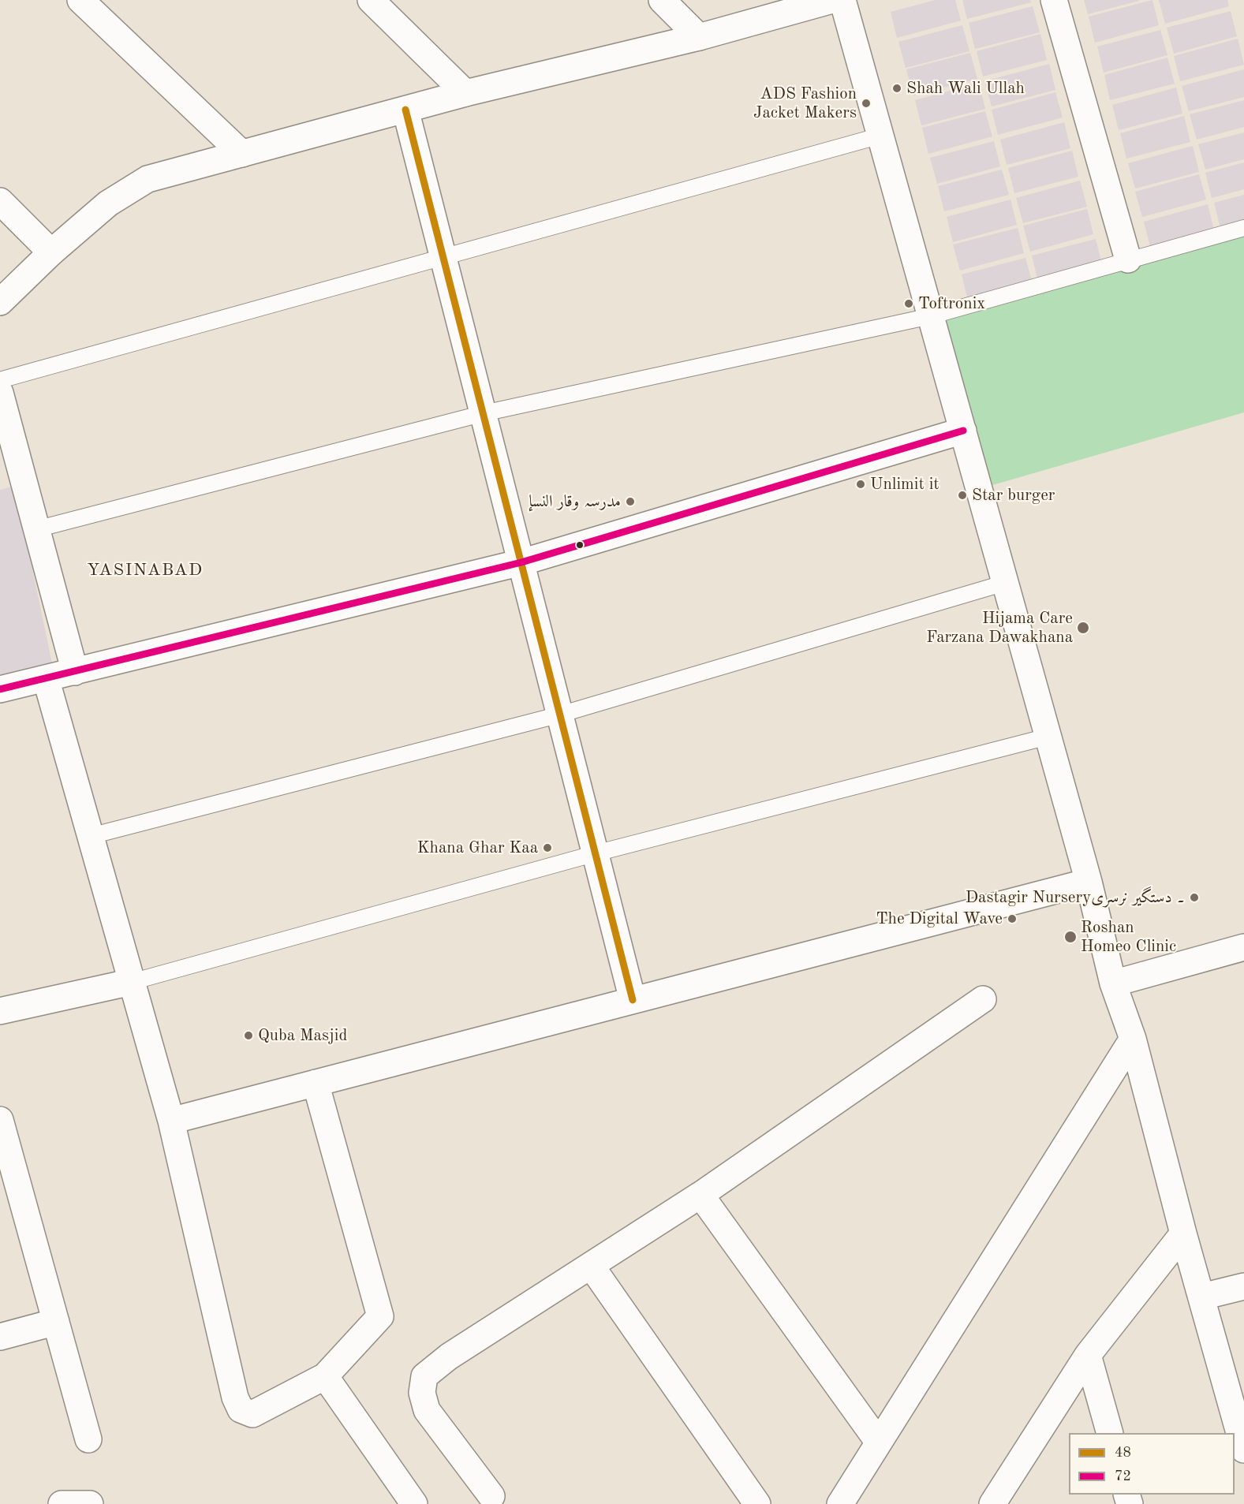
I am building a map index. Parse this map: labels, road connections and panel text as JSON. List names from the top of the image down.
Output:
{
  "districts": ["YASINABAD"],
  "places": [
    "Shah Wali Ullah",
    "ADS Fashion Jacket Makers",
    "Toftronix",
    "Unlimit it",
    "Star burger",
    "مدرسہ وقار النسإ",
    "Hijama Care Farzana Dawakhana",
    "Khana Ghar Kaa",
    "Dastagir Nursery۔ دستگیر نرسری",
    "The Digital Wave",
    "Roshan Homeo Clinic",
    "Quba Masjid"
  ],
  "lines": ["transit line 48", "transit line 72"],
  "legend": ["48", "72"]
}
